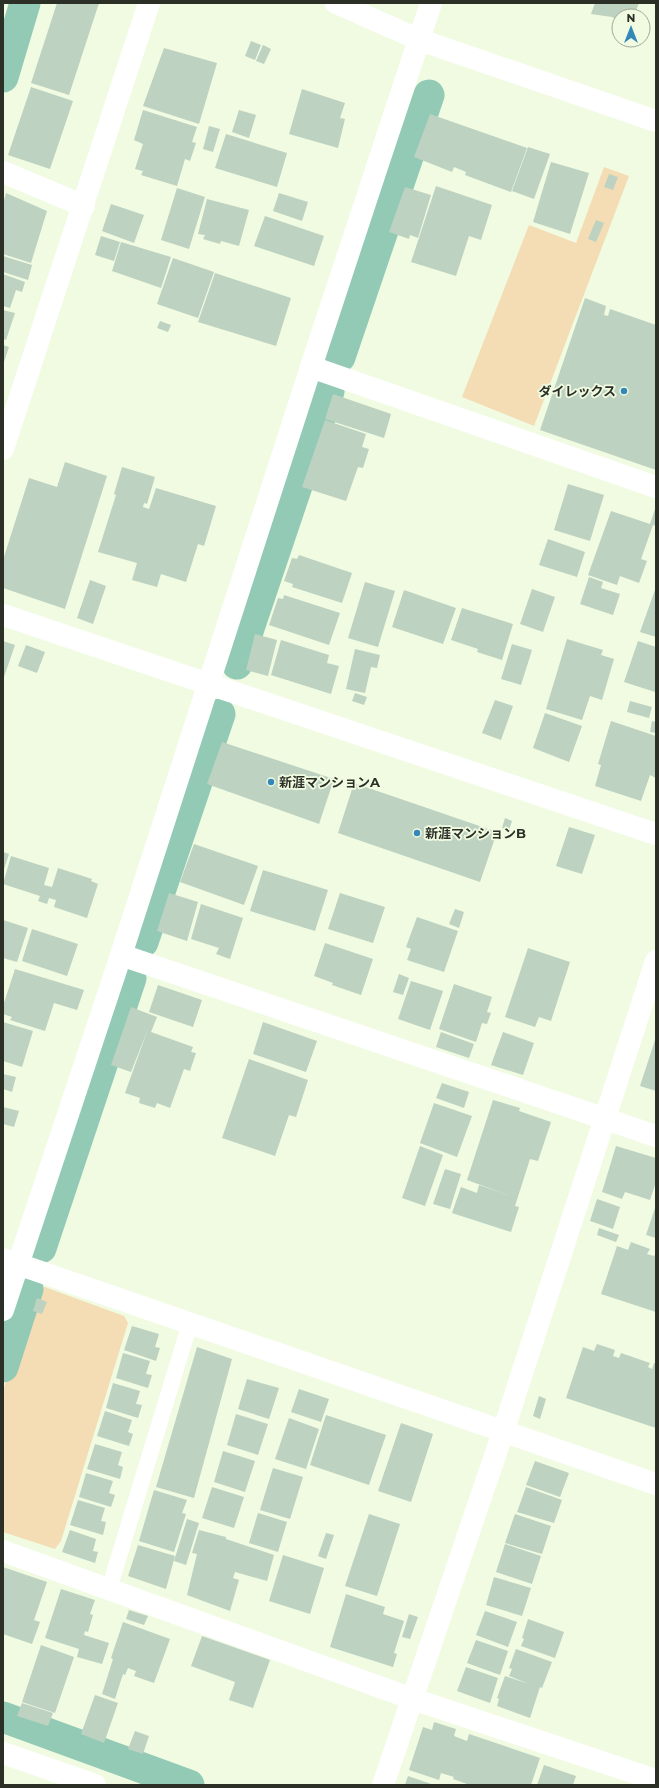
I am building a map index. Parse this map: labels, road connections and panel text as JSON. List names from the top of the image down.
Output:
{
  "places": ["ダイレックス", "新涯マンションA", "新涯マンションB"],
  "north": "top"
}
